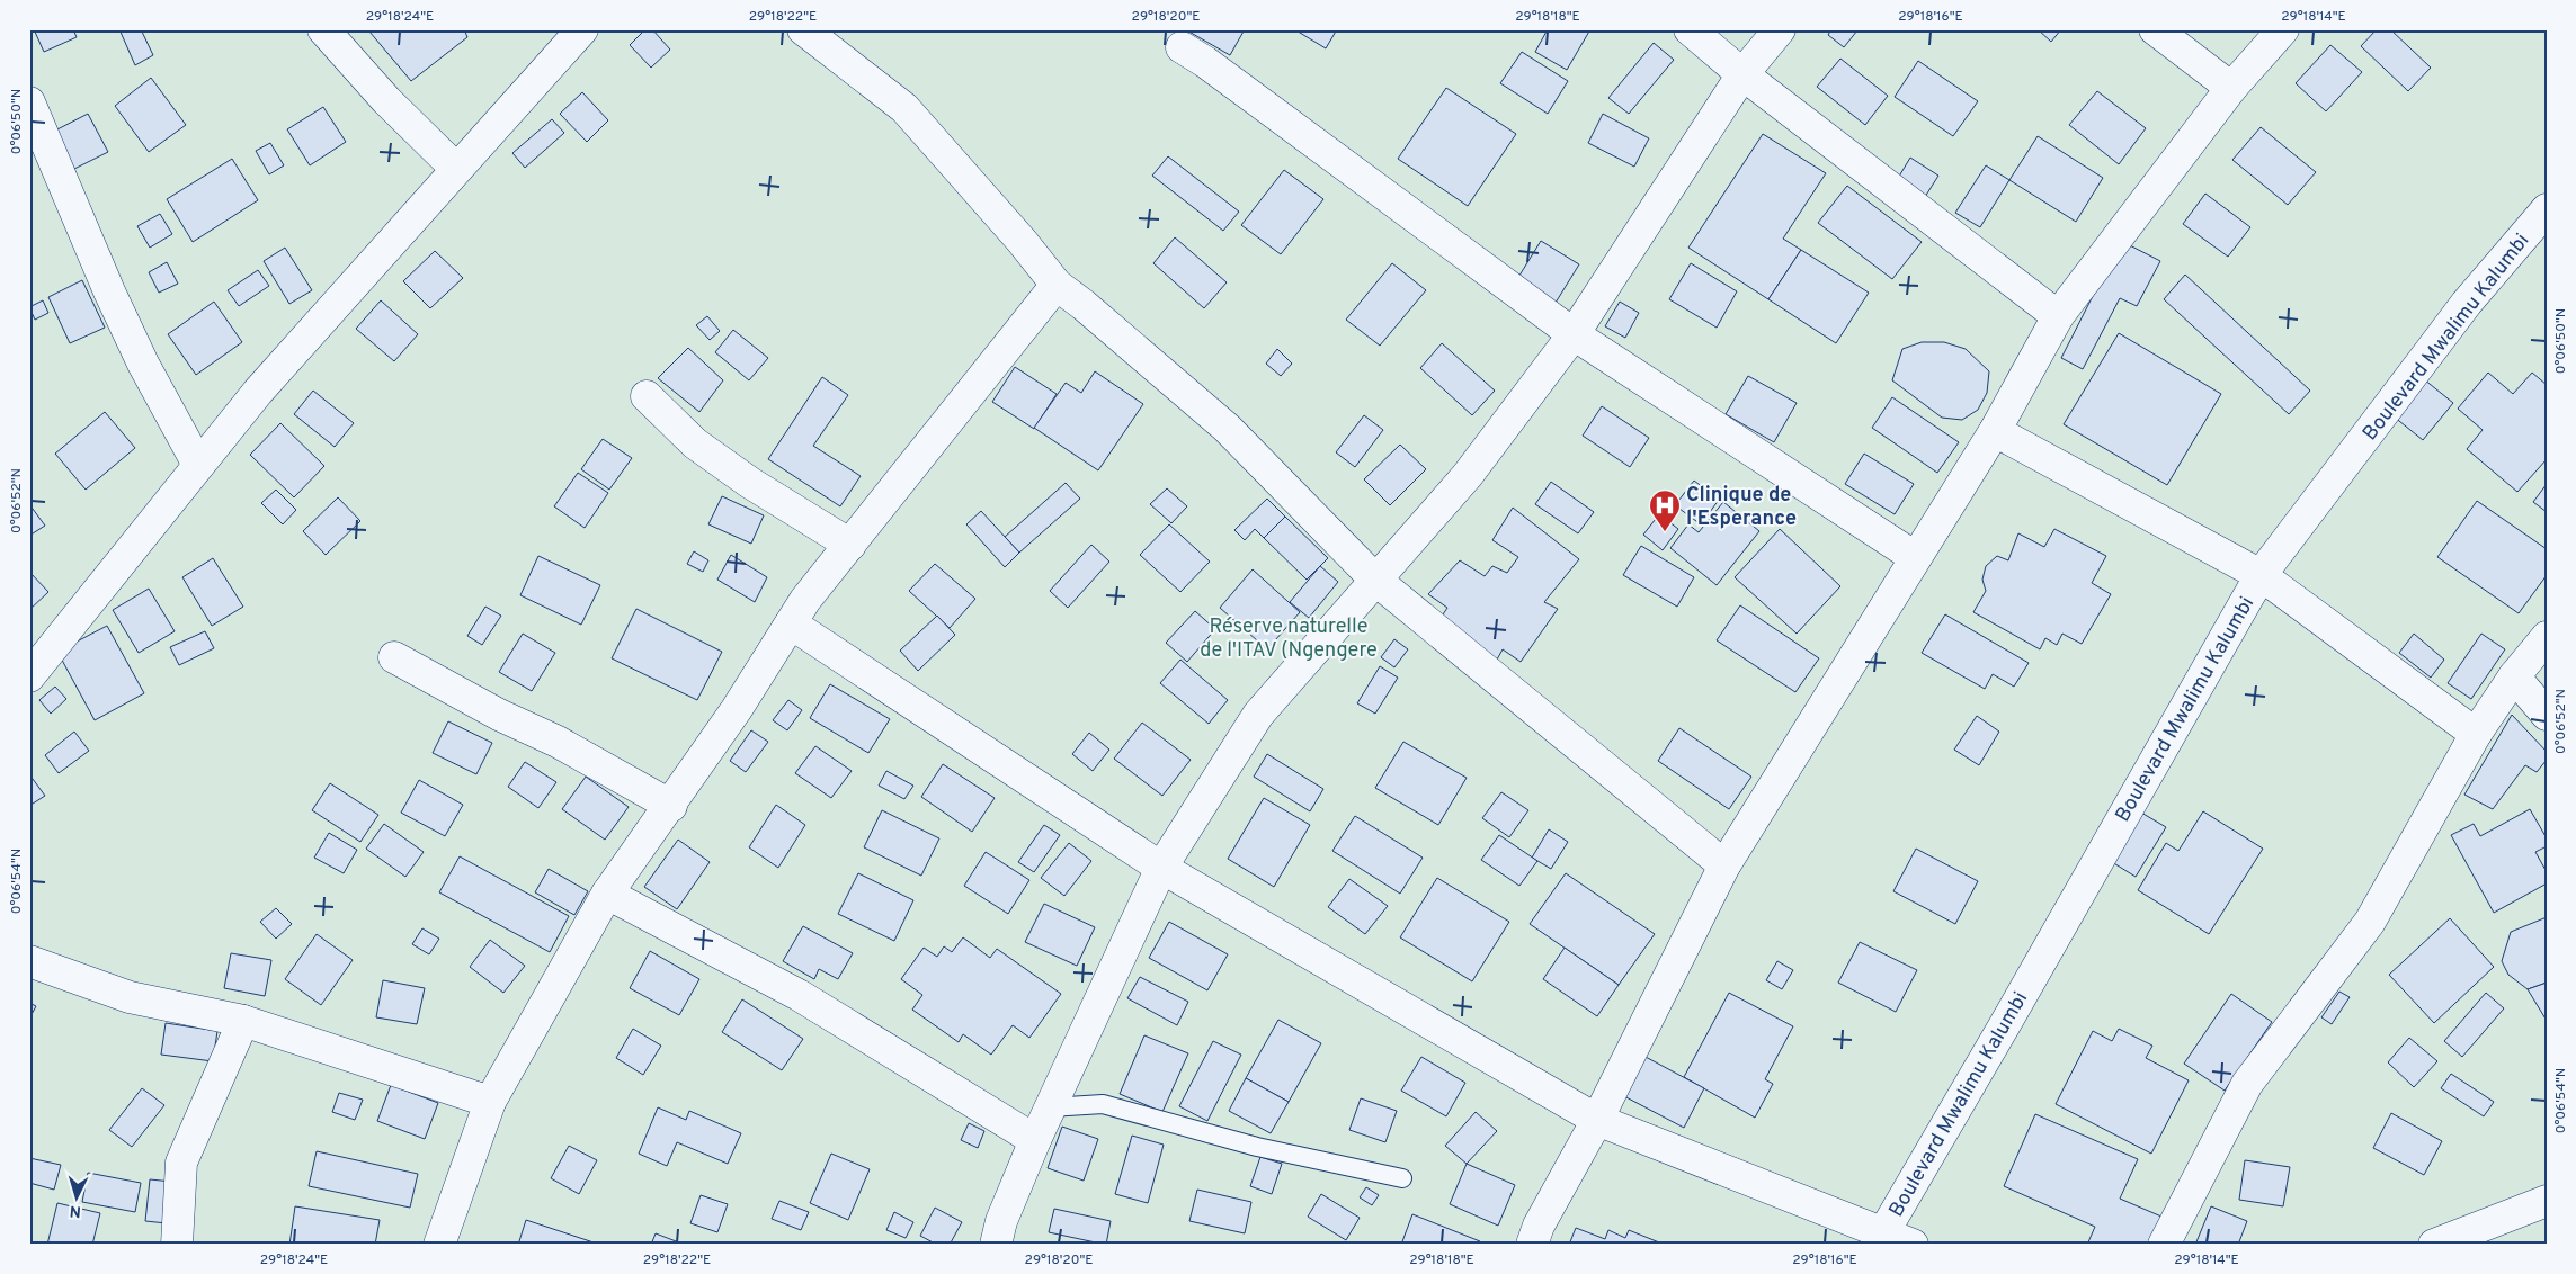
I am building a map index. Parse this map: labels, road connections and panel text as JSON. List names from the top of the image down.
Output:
{
  "streets": {
    "street": ["Boulevard Mwalimu Kalumbi"]
  },
  "parks": ["Réserve naturelle de l'ITAV (Ngengere"],
  "places": {
    "hospital": ["Clinique de l'Esperance"]
  },
  "north": "bottom",
  "coordinates": [
    "29°18'24\"E",
    "29°18'22\"E",
    "29°18'20\"E",
    "29°18'18\"E",
    "29°18'16\"E",
    "29°18'14\"E",
    "0°06'50\"N",
    "0°06'52\"N",
    "0°06'54\"N"
  ]
}
